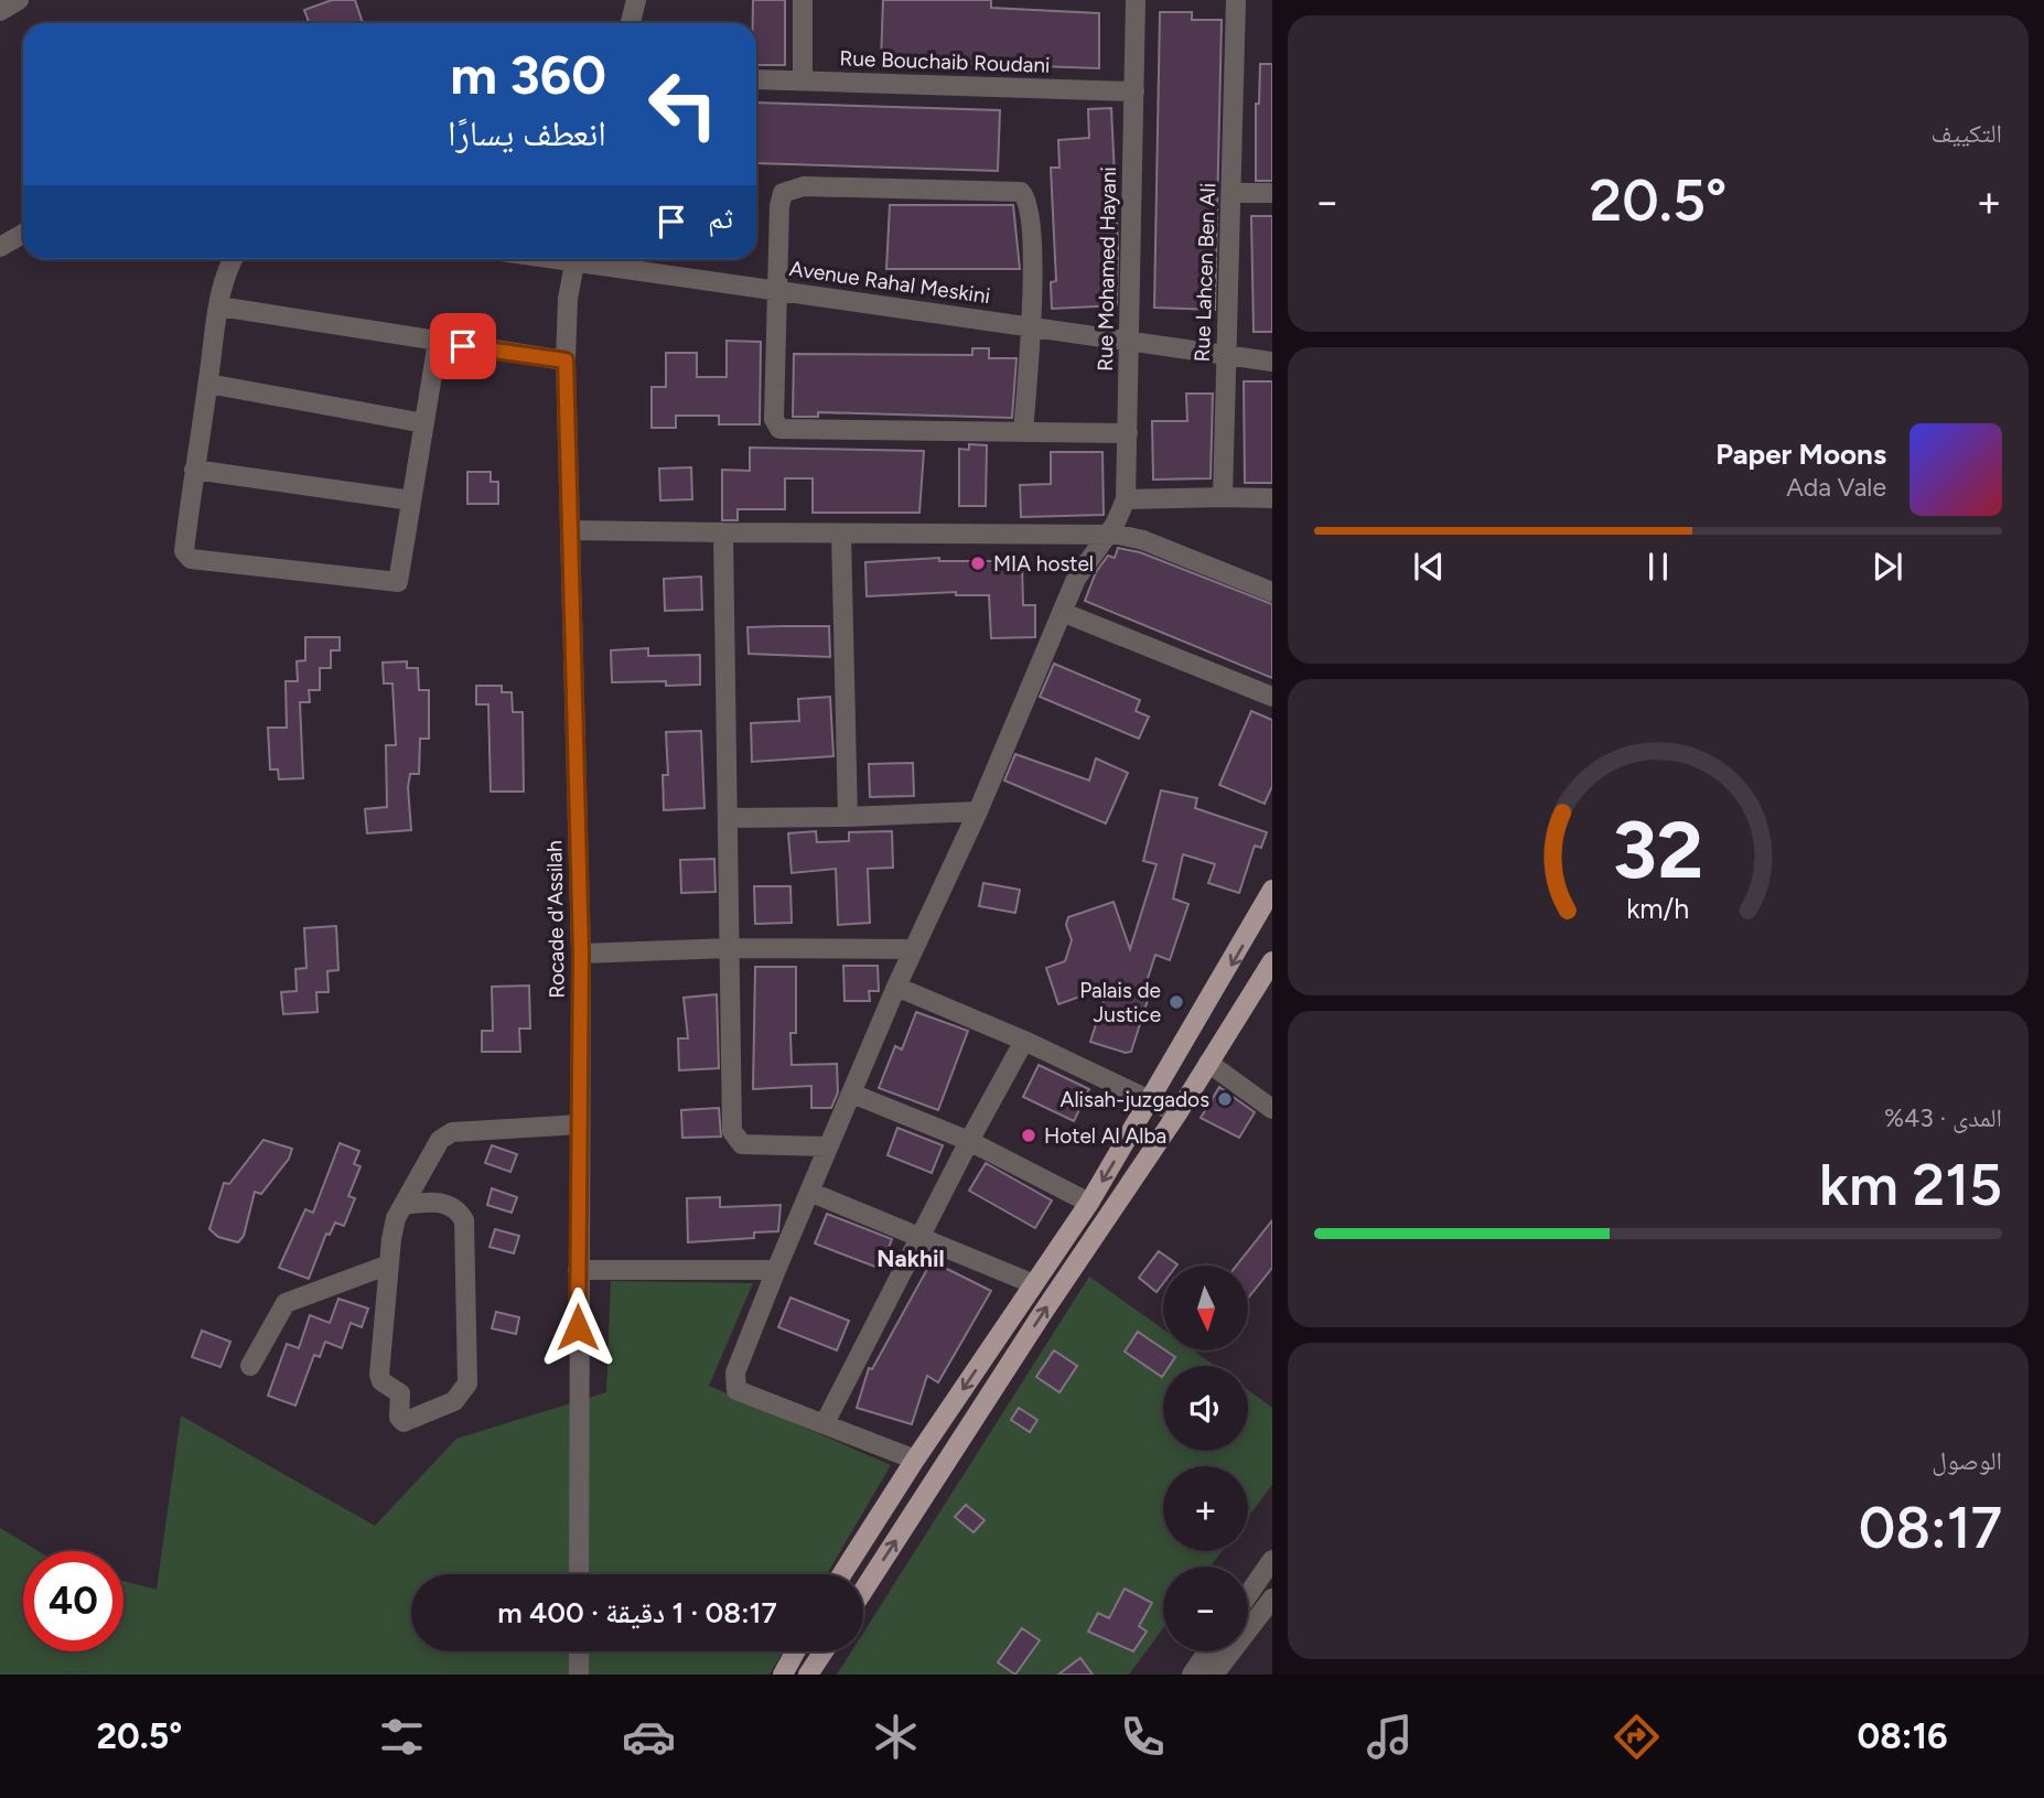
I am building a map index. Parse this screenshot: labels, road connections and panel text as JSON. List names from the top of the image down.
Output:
{
  "streets": {
    "street": [
      "Rue Bouchaib Roudani",
      "Rue Mohamed Hayani",
      "Rue Lahcen Ben Ali",
      "Avenue Rahal Meskini",
      "Rocade d'Assilah"
    ]
  },
  "crossings": [
    ["Rue Bouchaib Roudani", "Rue Mohamed Hayani"],
    ["Rue Mohamed Hayani", "Avenue Rahal Meskini"],
    ["Rue Lahcen Ben Ali", "Avenue Rahal Meskini"]
  ],
  "districts": ["Nakhil"],
  "places": [
    "MIA hostel",
    "Palais de Justice",
    "Alisah-juzgados",
    "Hotel Al Alba"
  ],
  "north": "bottom",
  "page": {
    "tile": [
      "التكييف",
      ["المدى · 43%", "215 km"],
      ["الوصول", "08:17"]
    ],
    "turn": ["360 m", "انعطف يسارًا"],
    "heat": ["−", "20.5°", "+"],
    "then": "ثم",
    "song": ["Paper Moons", "Ada Vale"],
    "map_buttons": ["+", "−"],
    "limit": "40",
    "trip": "08:17 · 1 دقيقة · 400 m",
    "tabs": ["08:16", "20.5°"],
    "gauge": ["32", "km/h"]
  }
}
